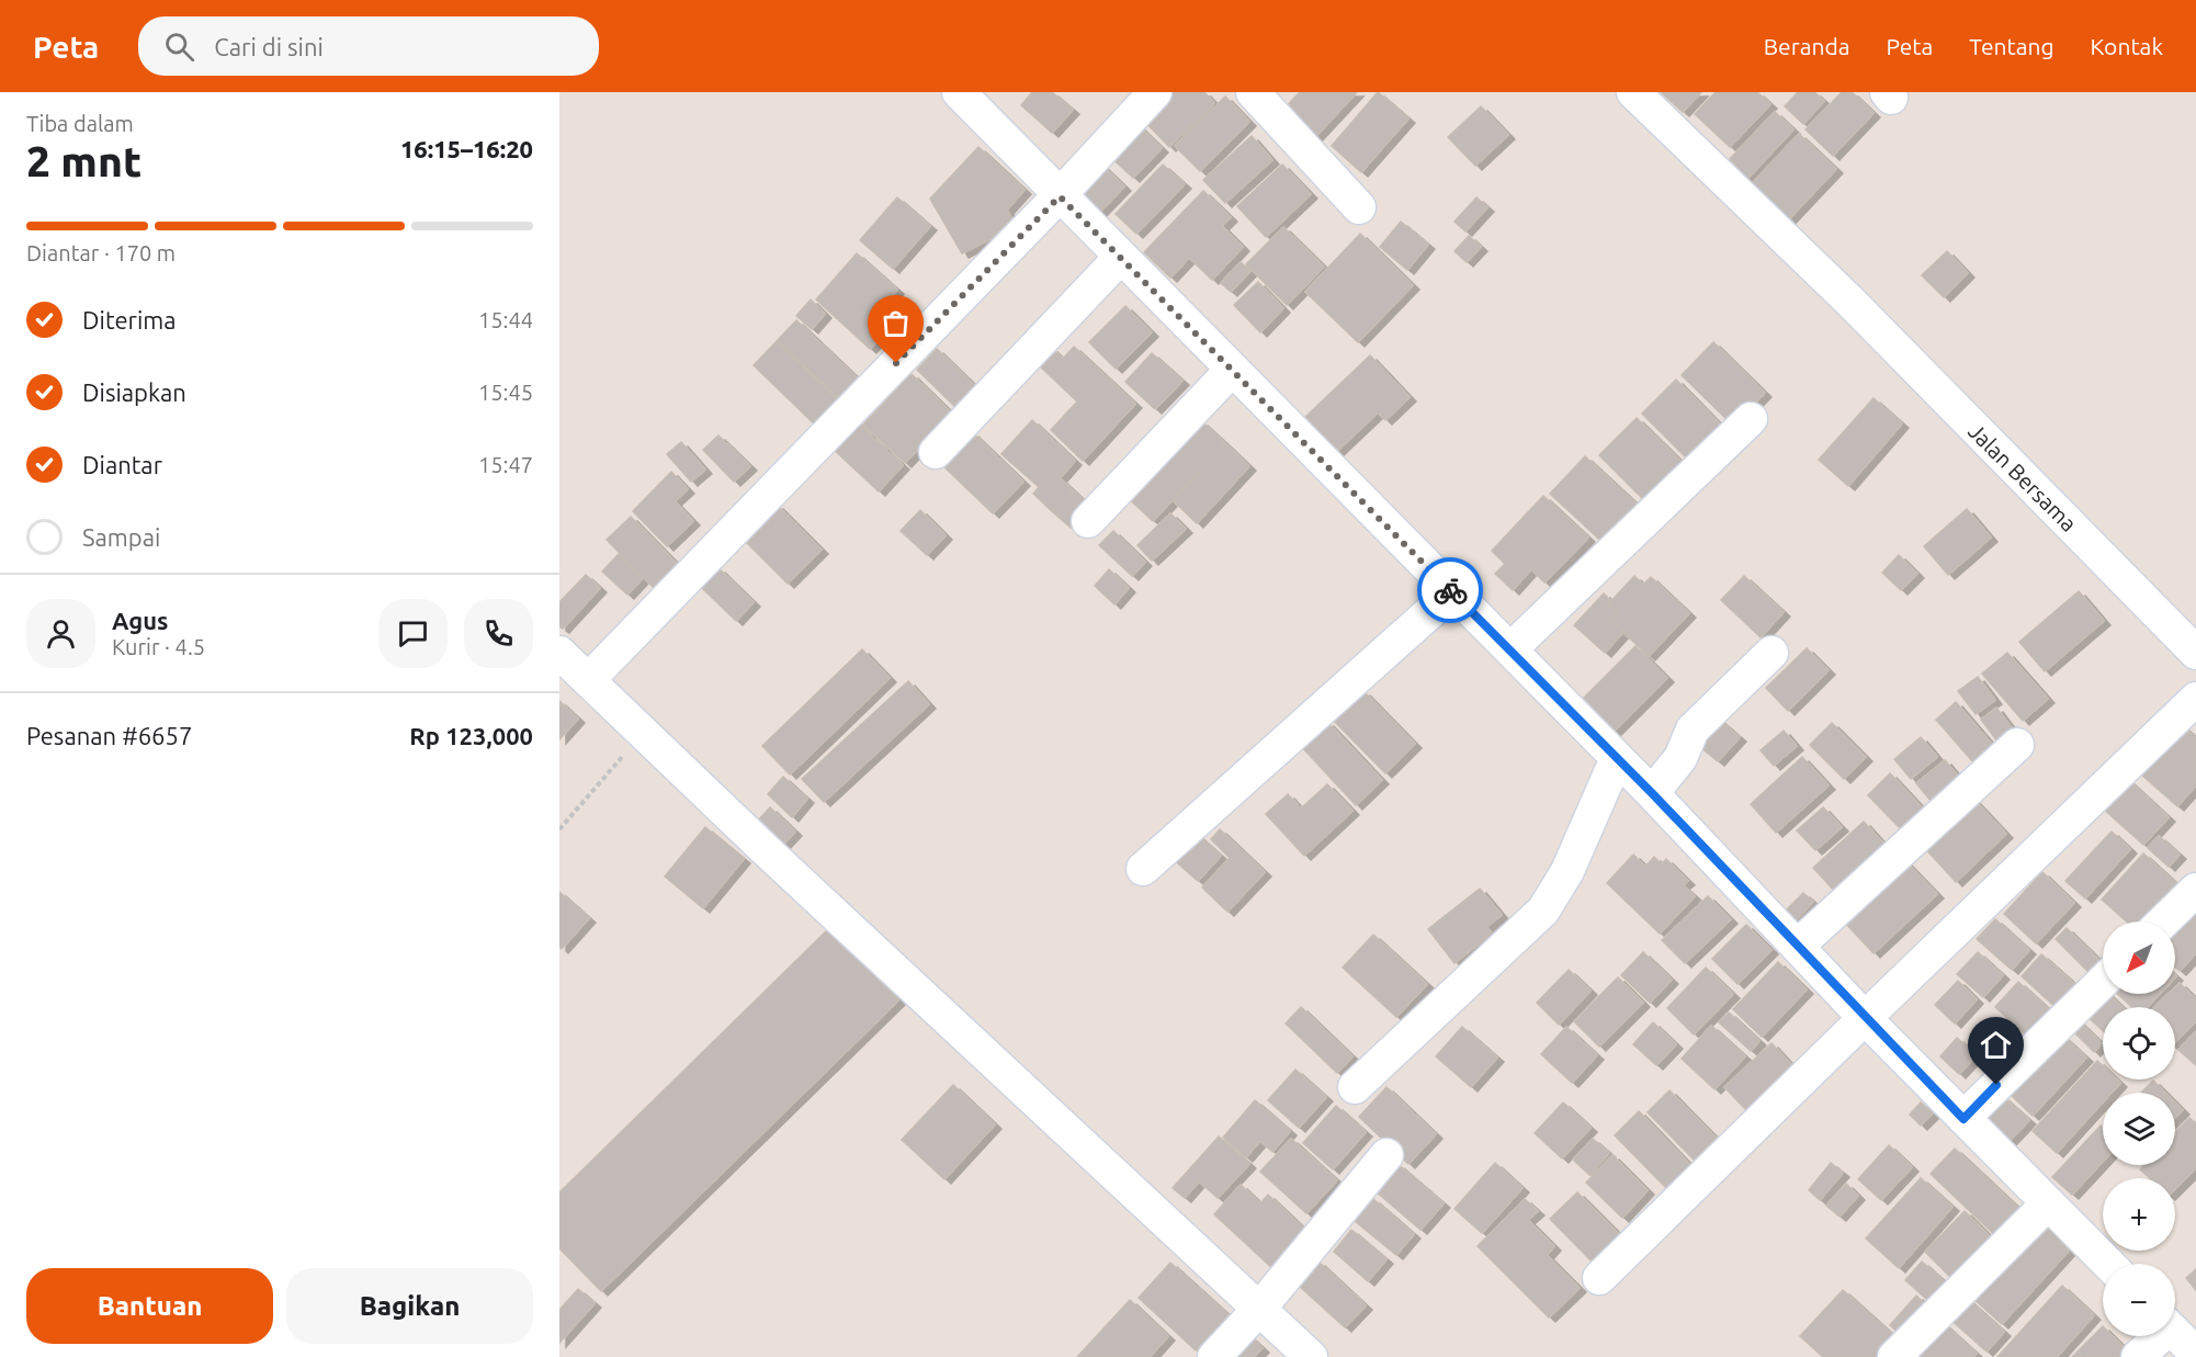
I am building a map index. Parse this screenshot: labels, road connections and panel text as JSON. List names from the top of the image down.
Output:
{
  "streets": {
    "street": ["Jalan Bersama"]
  },
  "north": "bottom left",
  "page": {
    "header": "Peta",
    "search": "Cari di sini",
    "nav": [
      "Beranda",
      "Peta",
      "Tentang",
      "Kontak"
    ],
    "heading": ["2 mnt", "Tiba dalam", "16:15–16:20"],
    "panel": [
      "Agus",
      "Kurir · 4.5",
      "Pesanan #6657",
      "Rp 123,000"
    ],
    "bar": "Diantar · 170 m",
    "list": [
      ["Diterima", "15:44"],
      ["Disiapkan", "15:45"],
      ["Diantar", "15:47"],
      "Sampai"
    ],
    "map_buttons": ["+", "−"],
    "buttons": ["Bantuan", "Bagikan"]
  }
}
